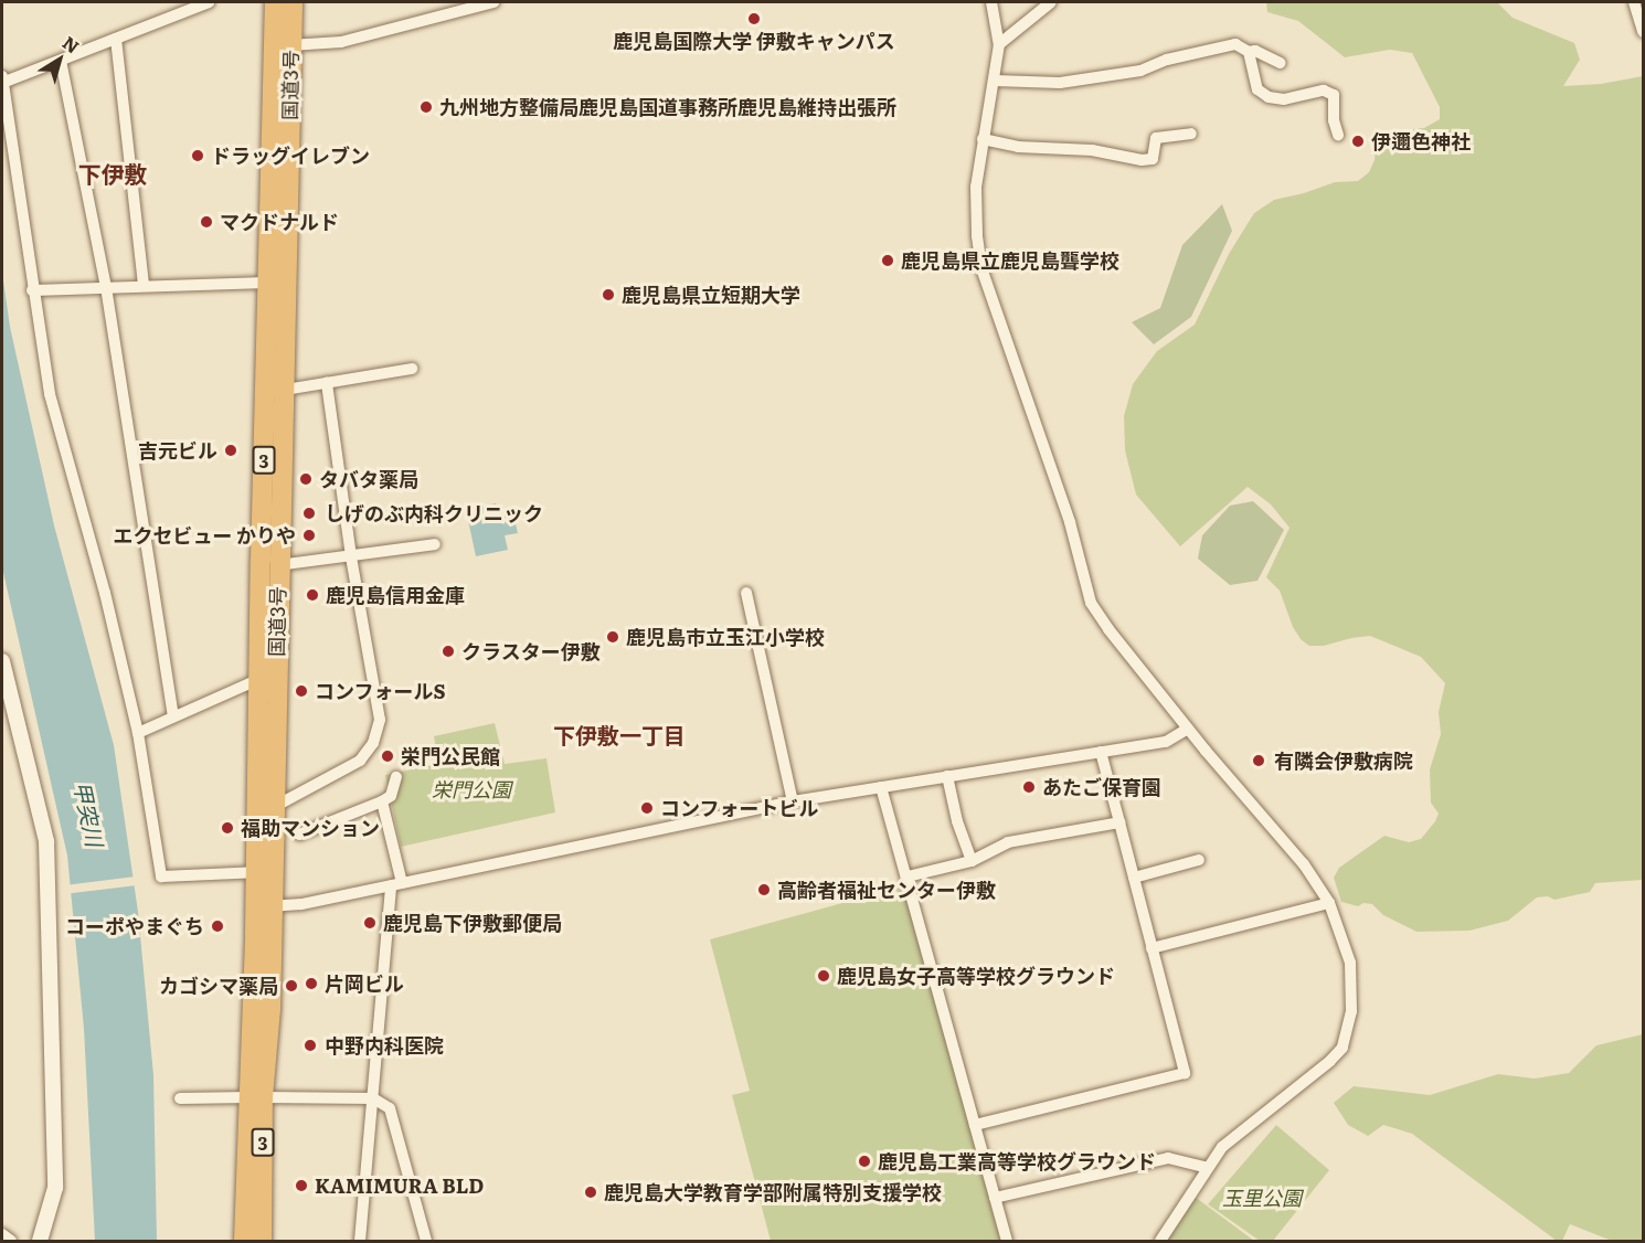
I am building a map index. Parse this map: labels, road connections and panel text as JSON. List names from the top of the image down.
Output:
{
  "streets": {
    "highway": ["国道3号", "3"]
  },
  "districts": ["下伊敷", "下伊敷一丁目"],
  "water": ["甲突川"],
  "parks": ["栄門公園", "玉里公園"],
  "places": [
    "鹿児島国際大学 伊敷キャンパス",
    "九州地方整備局鹿児島国道事務所鹿児島維持出張所",
    "伊邇色神社",
    "ドラッグイレブン",
    "マクドナルド",
    "鹿児島県立鹿児島聾学校",
    "鹿児島県立短期大学",
    "吉元ビル",
    "タバタ薬局",
    "しげのぶ内科クリニック",
    "エクセビュー かりや",
    "鹿児島信用金庫",
    "鹿児島市立玉江小学校",
    "クラスター伊敷",
    "コンフォールS",
    "栄門公民館",
    "有隣会伊敷病院",
    "あたご保育園",
    "コンフォートビル",
    "福助マンション",
    "高齢者福祉センター伊敷",
    "鹿児島下伊敷郵便局",
    "コーポやまぐち",
    "鹿児島女子高等学校グラウンド",
    "片岡ビル",
    "カゴシマ薬局",
    "中野内科医院",
    "鹿児島工業高等学校グラウンド",
    "KAMIMURA BLD",
    "鹿児島大学教育学部附属特別支援学校"
  ],
  "north": "top right"
}
